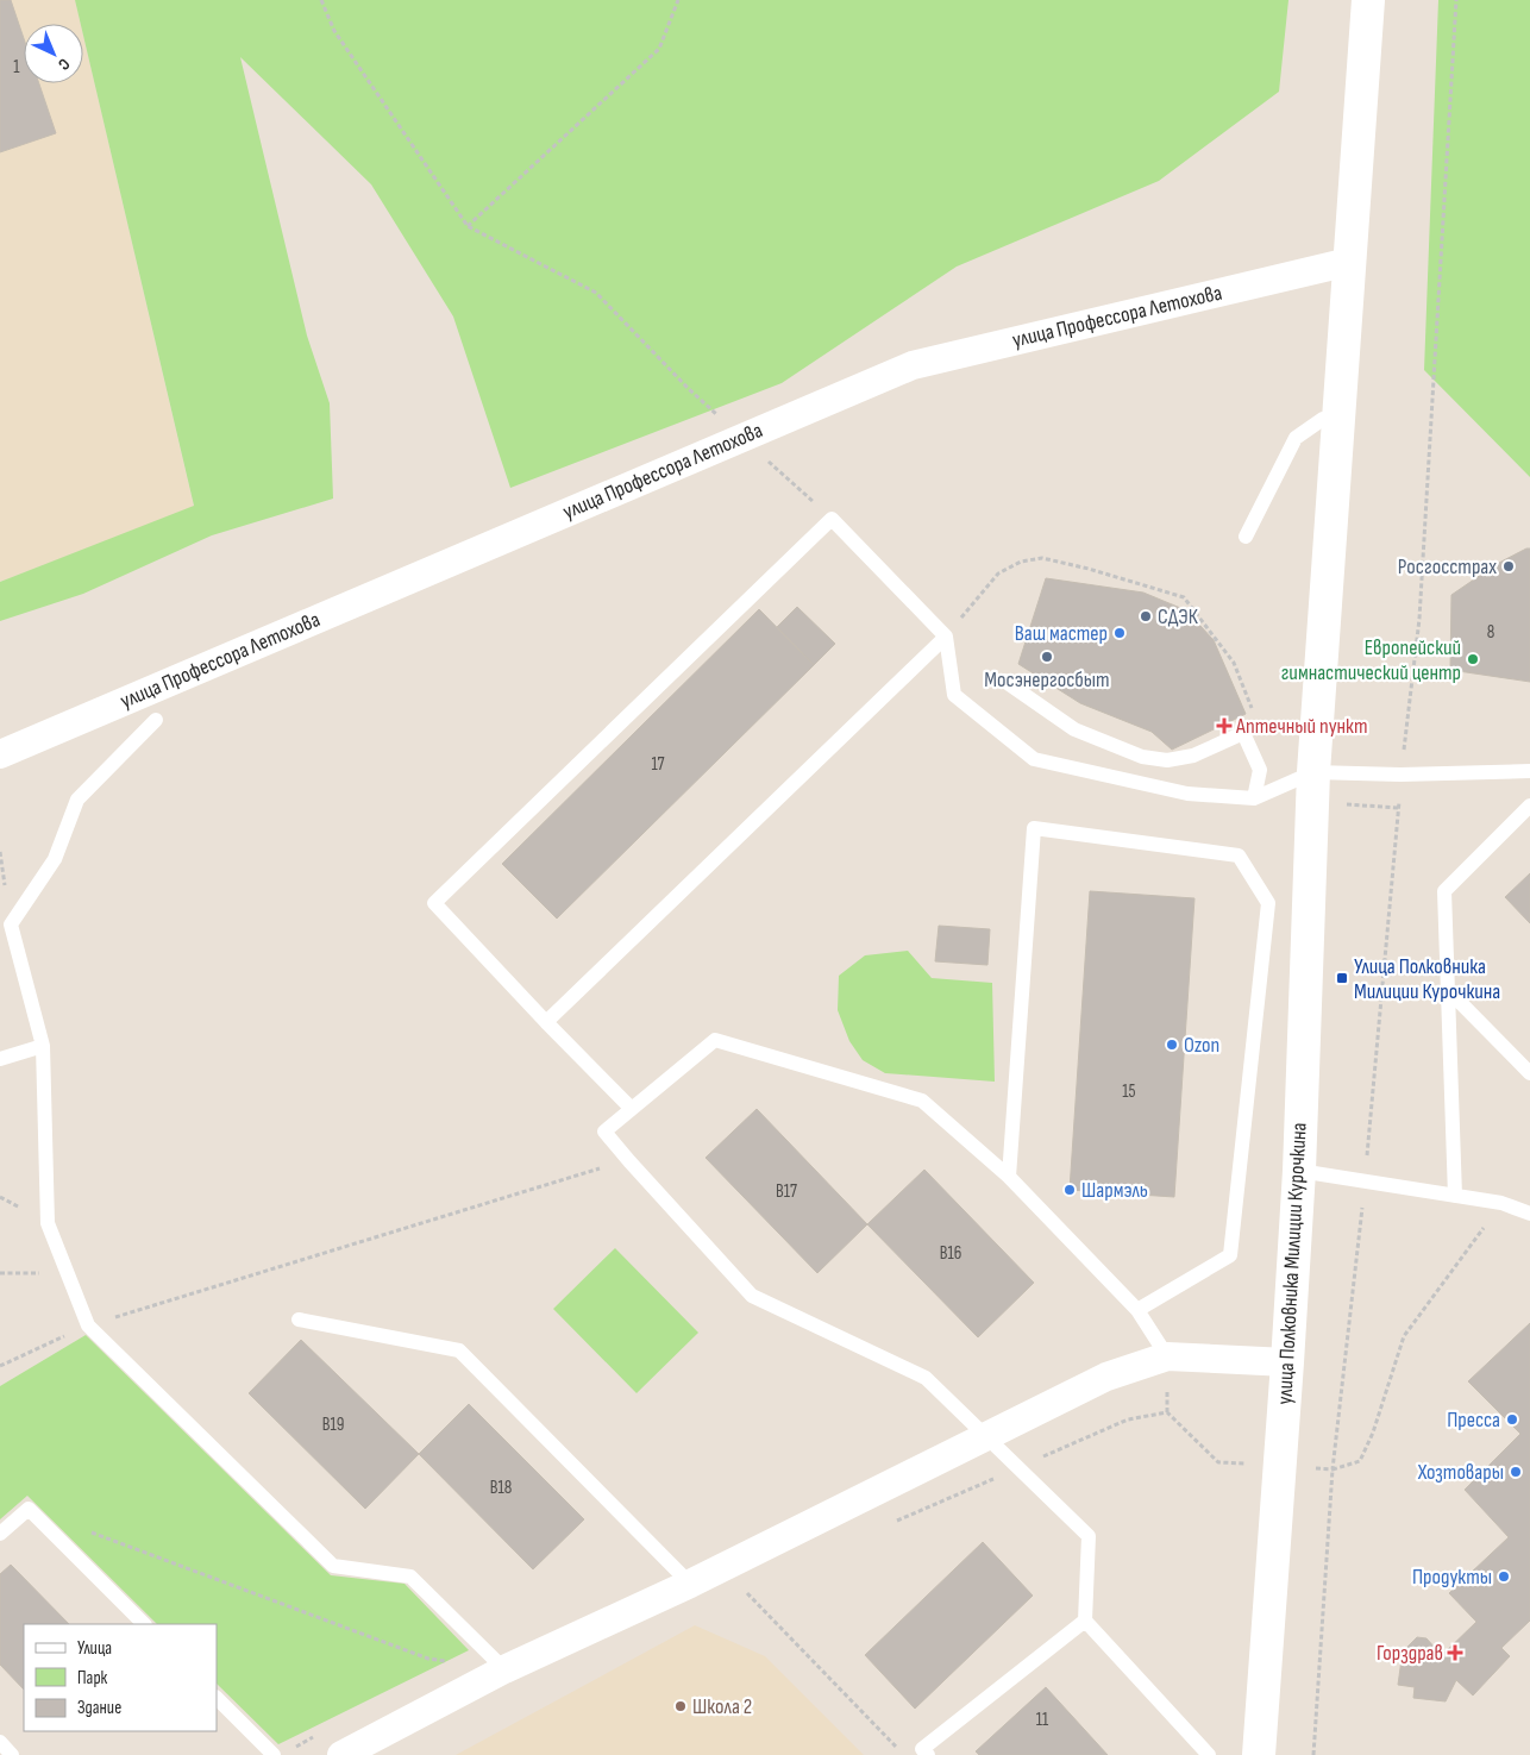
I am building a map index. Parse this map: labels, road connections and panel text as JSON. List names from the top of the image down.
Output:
{
  "streets": {
    "street": ["улица Профессора Летохова", "улица Полковника Милиции Курочкина"]
  },
  "crossings": [
    ["улица Профессора Летохова", "улица Полковника Милиции Курочкина"]
  ],
  "places": {
    "other": [
      "Росгосстрах",
      "СДЭК",
      "Ваш мастер",
      "Мосэнергосбыт",
      "Европейский гимнастический центр",
      "Ozon",
      "Шармэль",
      "Пресса",
      "Хозтовары",
      "Продукты",
      "Школа 2"
    ],
    "health": ["Аптечный пункт", "Горздрав"],
    "transit": ["Улица Полковника Милиции Курочкина"]
  },
  "house_numbers": [
    "1",
    "8",
    "17",
    "15",
    "В17",
    "В16",
    "В19",
    "В18",
    "11"
  ],
  "legend": ["Улица", "Парк", "Здание"],
  "north": "bottom right"
}
